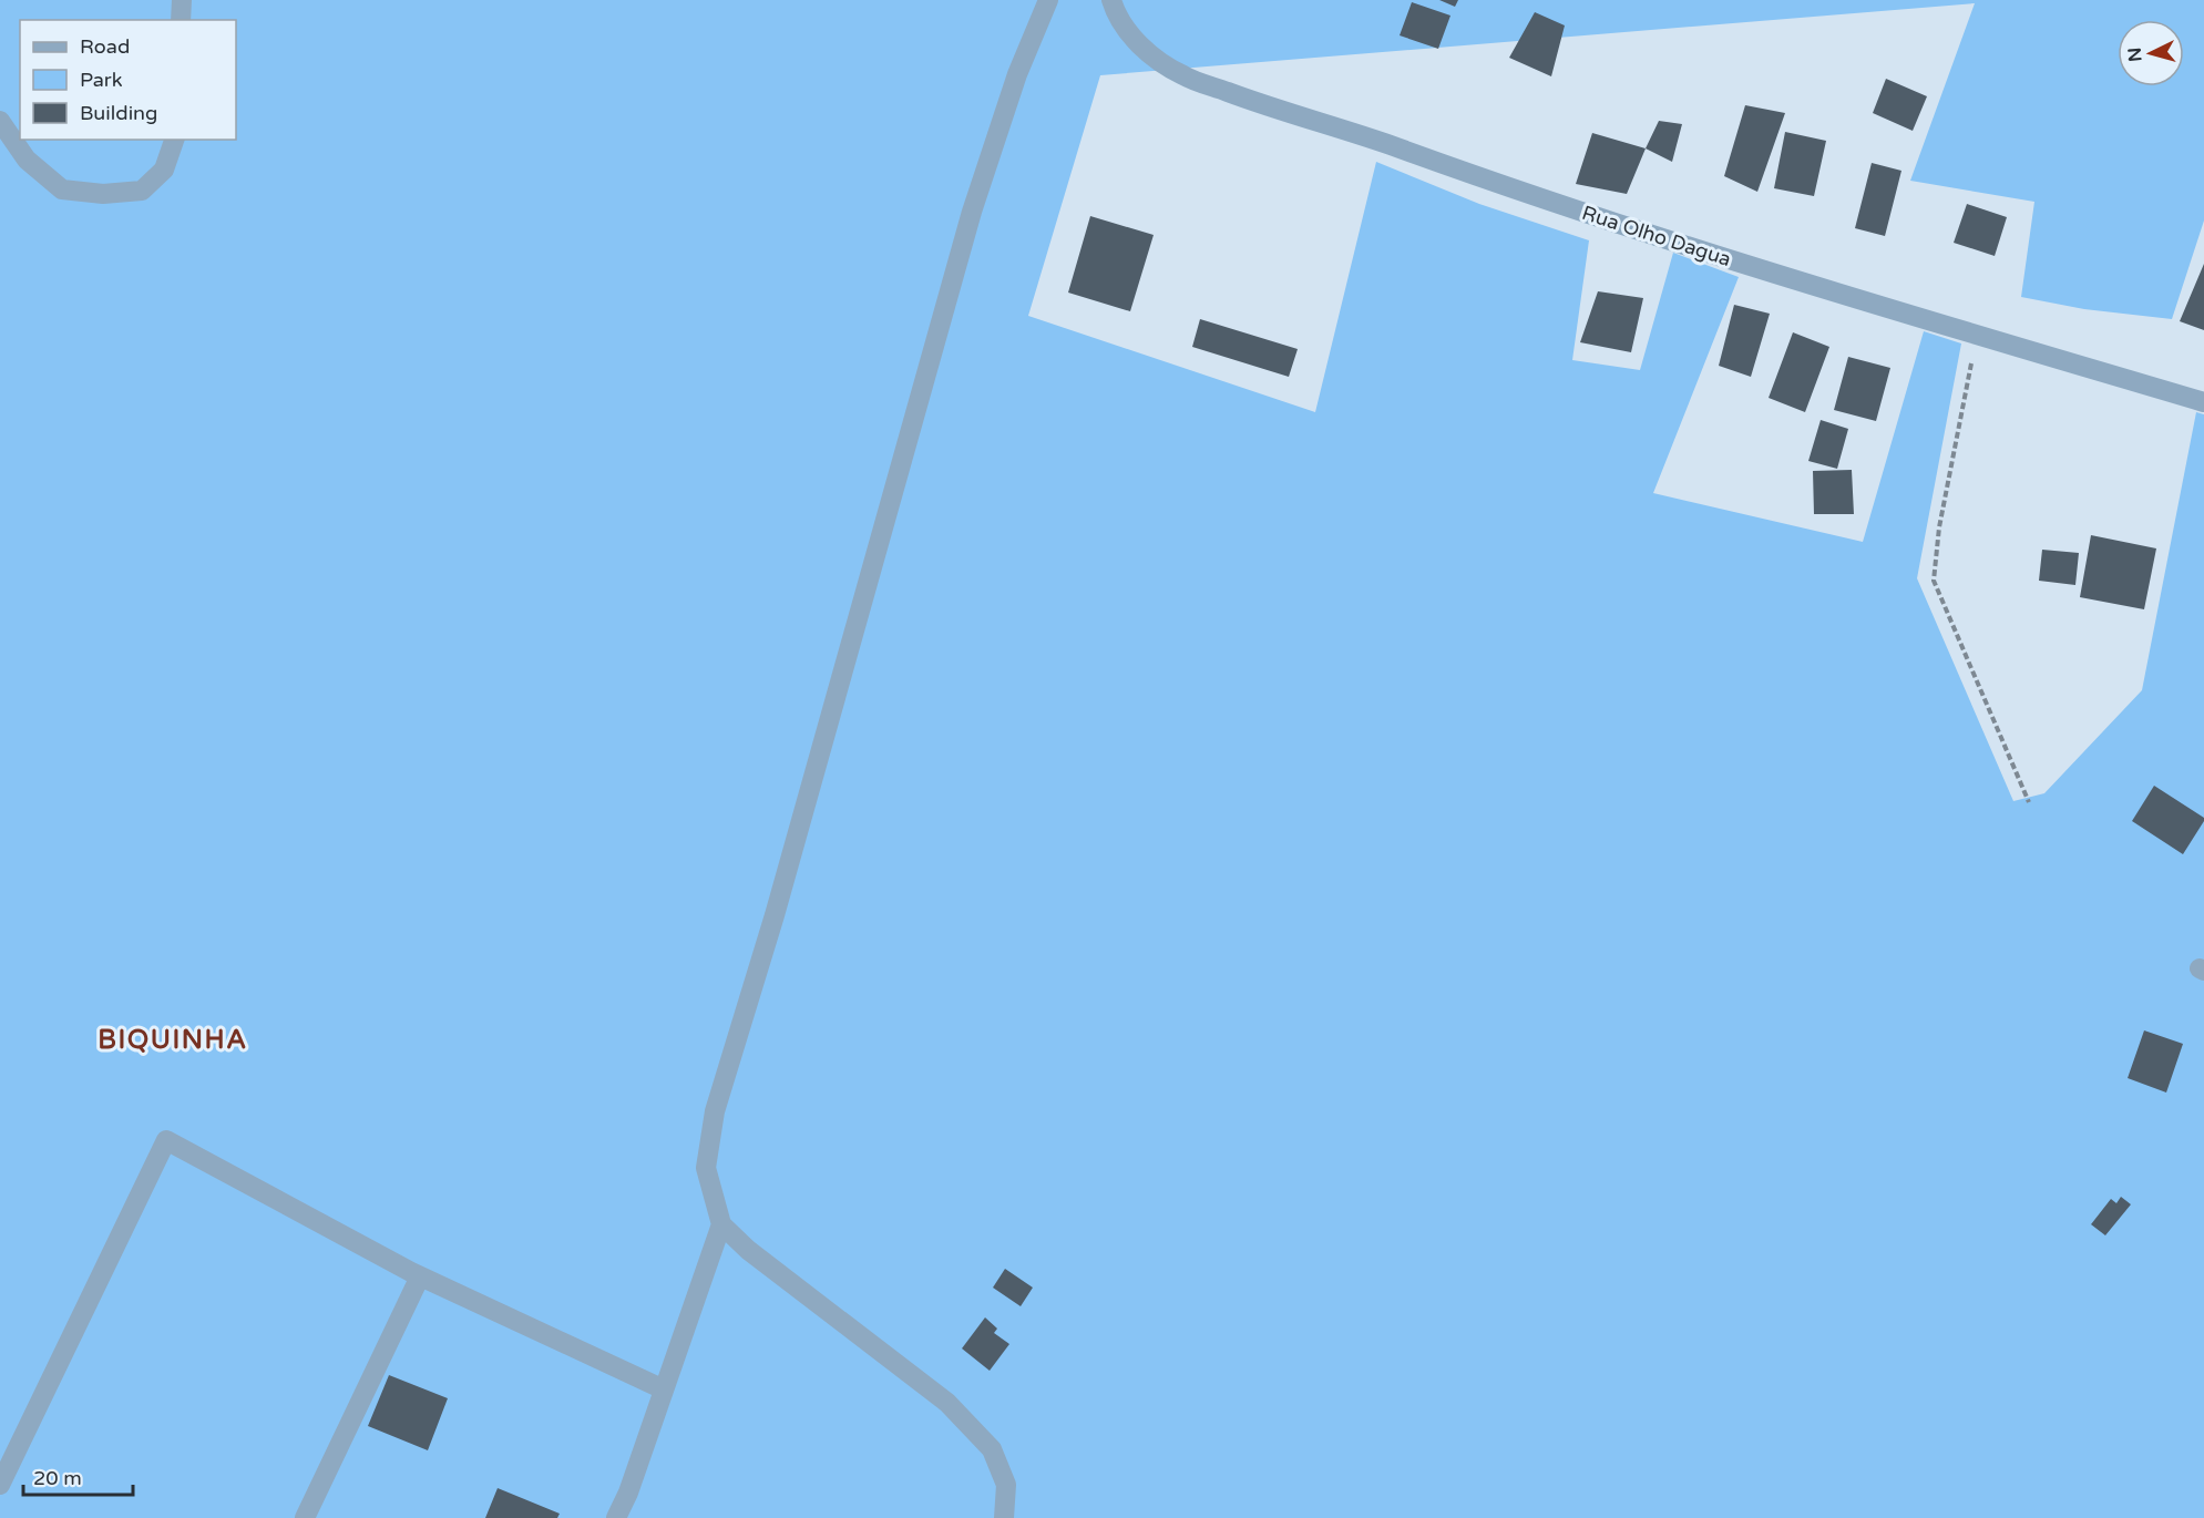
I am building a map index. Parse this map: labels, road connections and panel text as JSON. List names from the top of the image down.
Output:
{
  "streets": {
    "street": ["Rua Olho Dagua"]
  },
  "districts": ["BIQUINHA"],
  "legend": ["Road", "Park", "Building"],
  "scale_bar": "20 m",
  "north": "left"
}
